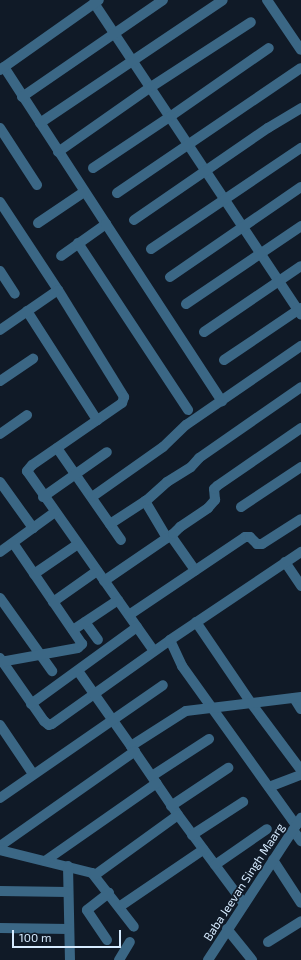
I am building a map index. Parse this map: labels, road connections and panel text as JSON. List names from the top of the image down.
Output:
{
  "streets": {
    "street": ["Baba Jeevan Singh Maarg"]
  },
  "scale_bar": "100 m"
}
